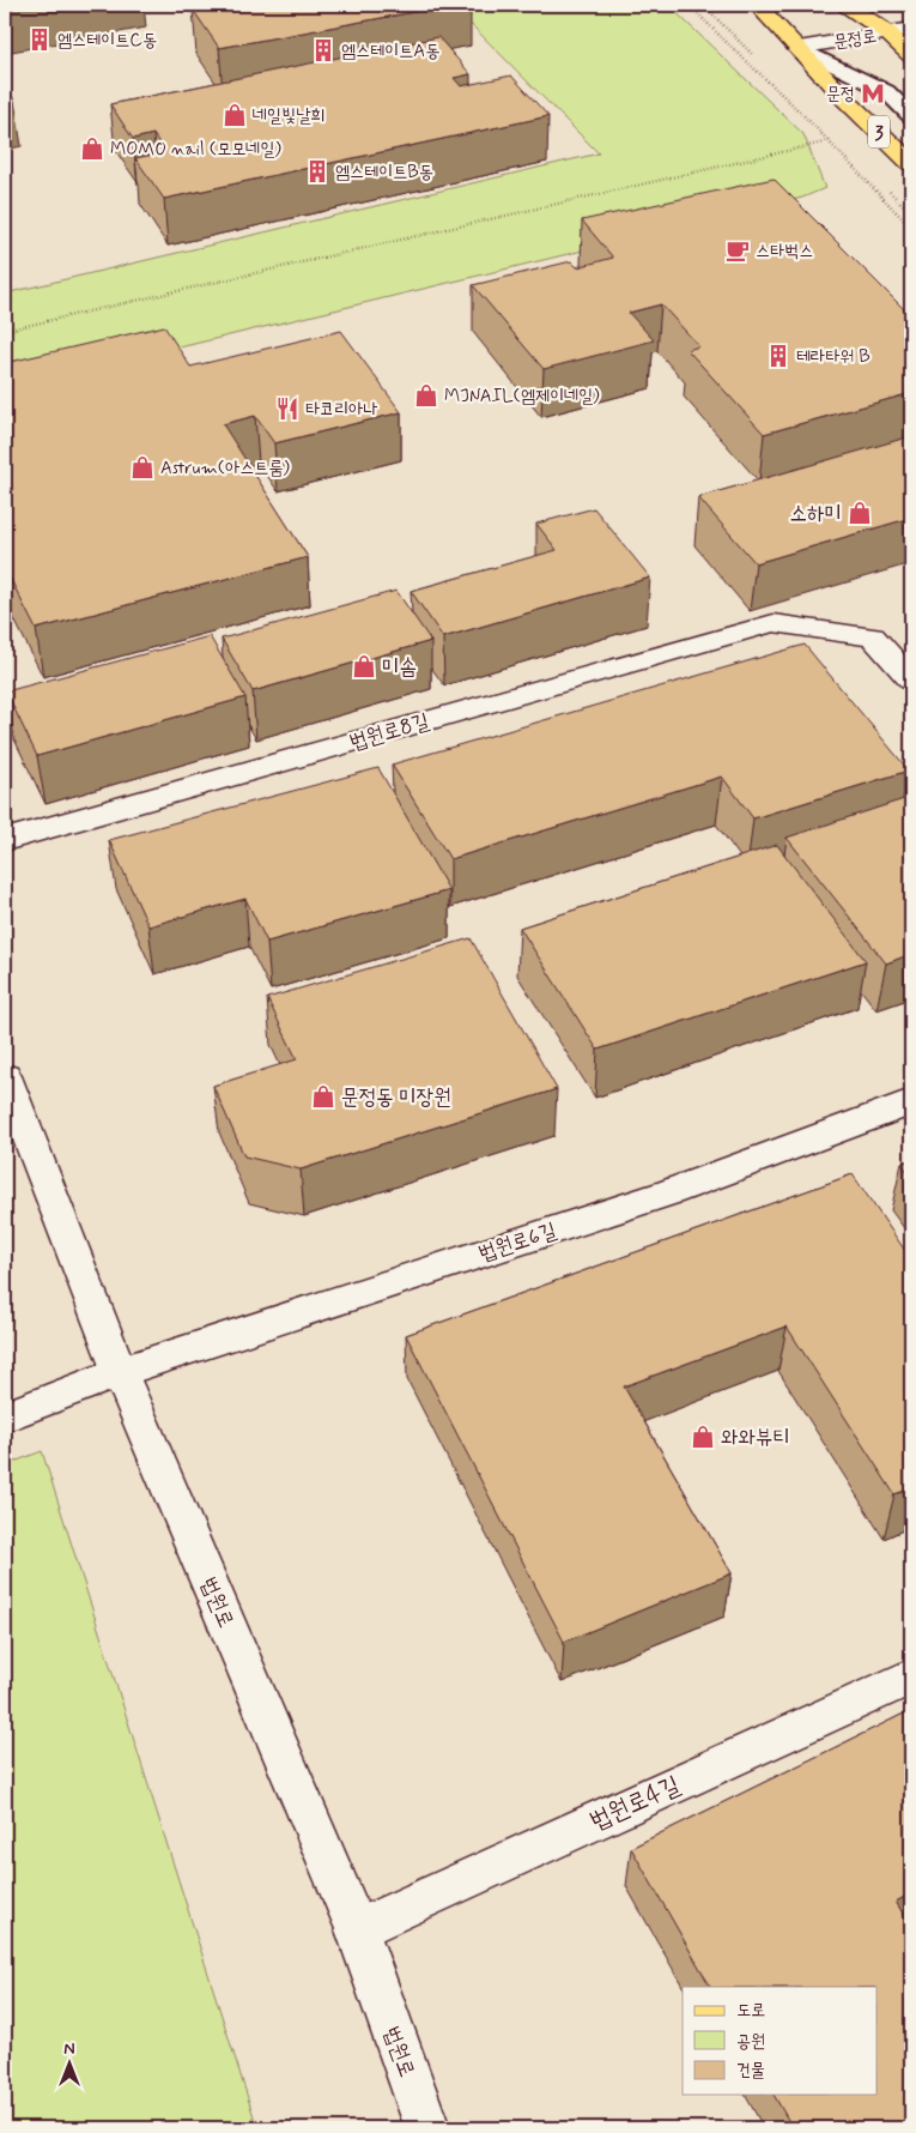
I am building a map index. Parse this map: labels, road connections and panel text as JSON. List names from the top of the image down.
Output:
{
  "streets": {
    "main road": ["3"],
    "street": [
      "문정로",
      "법원로8길",
      "법원로6길",
      "법원로",
      "법원로4길"
    ]
  },
  "crossings": [
    ["문정로", "3"],
    ["법원로6길", "법원로"],
    ["법원로", "법원로4길"]
  ],
  "places": {
    "building": [
      "엠스테이트C동",
      "엠스테이트A동",
      "엠스테이트B동",
      "테라타워 B"
    ],
    "metro station": ["문정"],
    "shop": [
      "네일빛날희",
      "MOMO nail (모모네일)",
      "MJNAIL(엠제이네일)",
      "Astrum(아스트룸)",
      "소하미",
      "미솜",
      "문정동 미장원",
      "와와뷰티"
    ],
    "cafe": ["스타벅스"],
    "restaurant": ["타코리아나"]
  },
  "legend": ["도로", "공원", "건물"],
  "north": "top"
}
